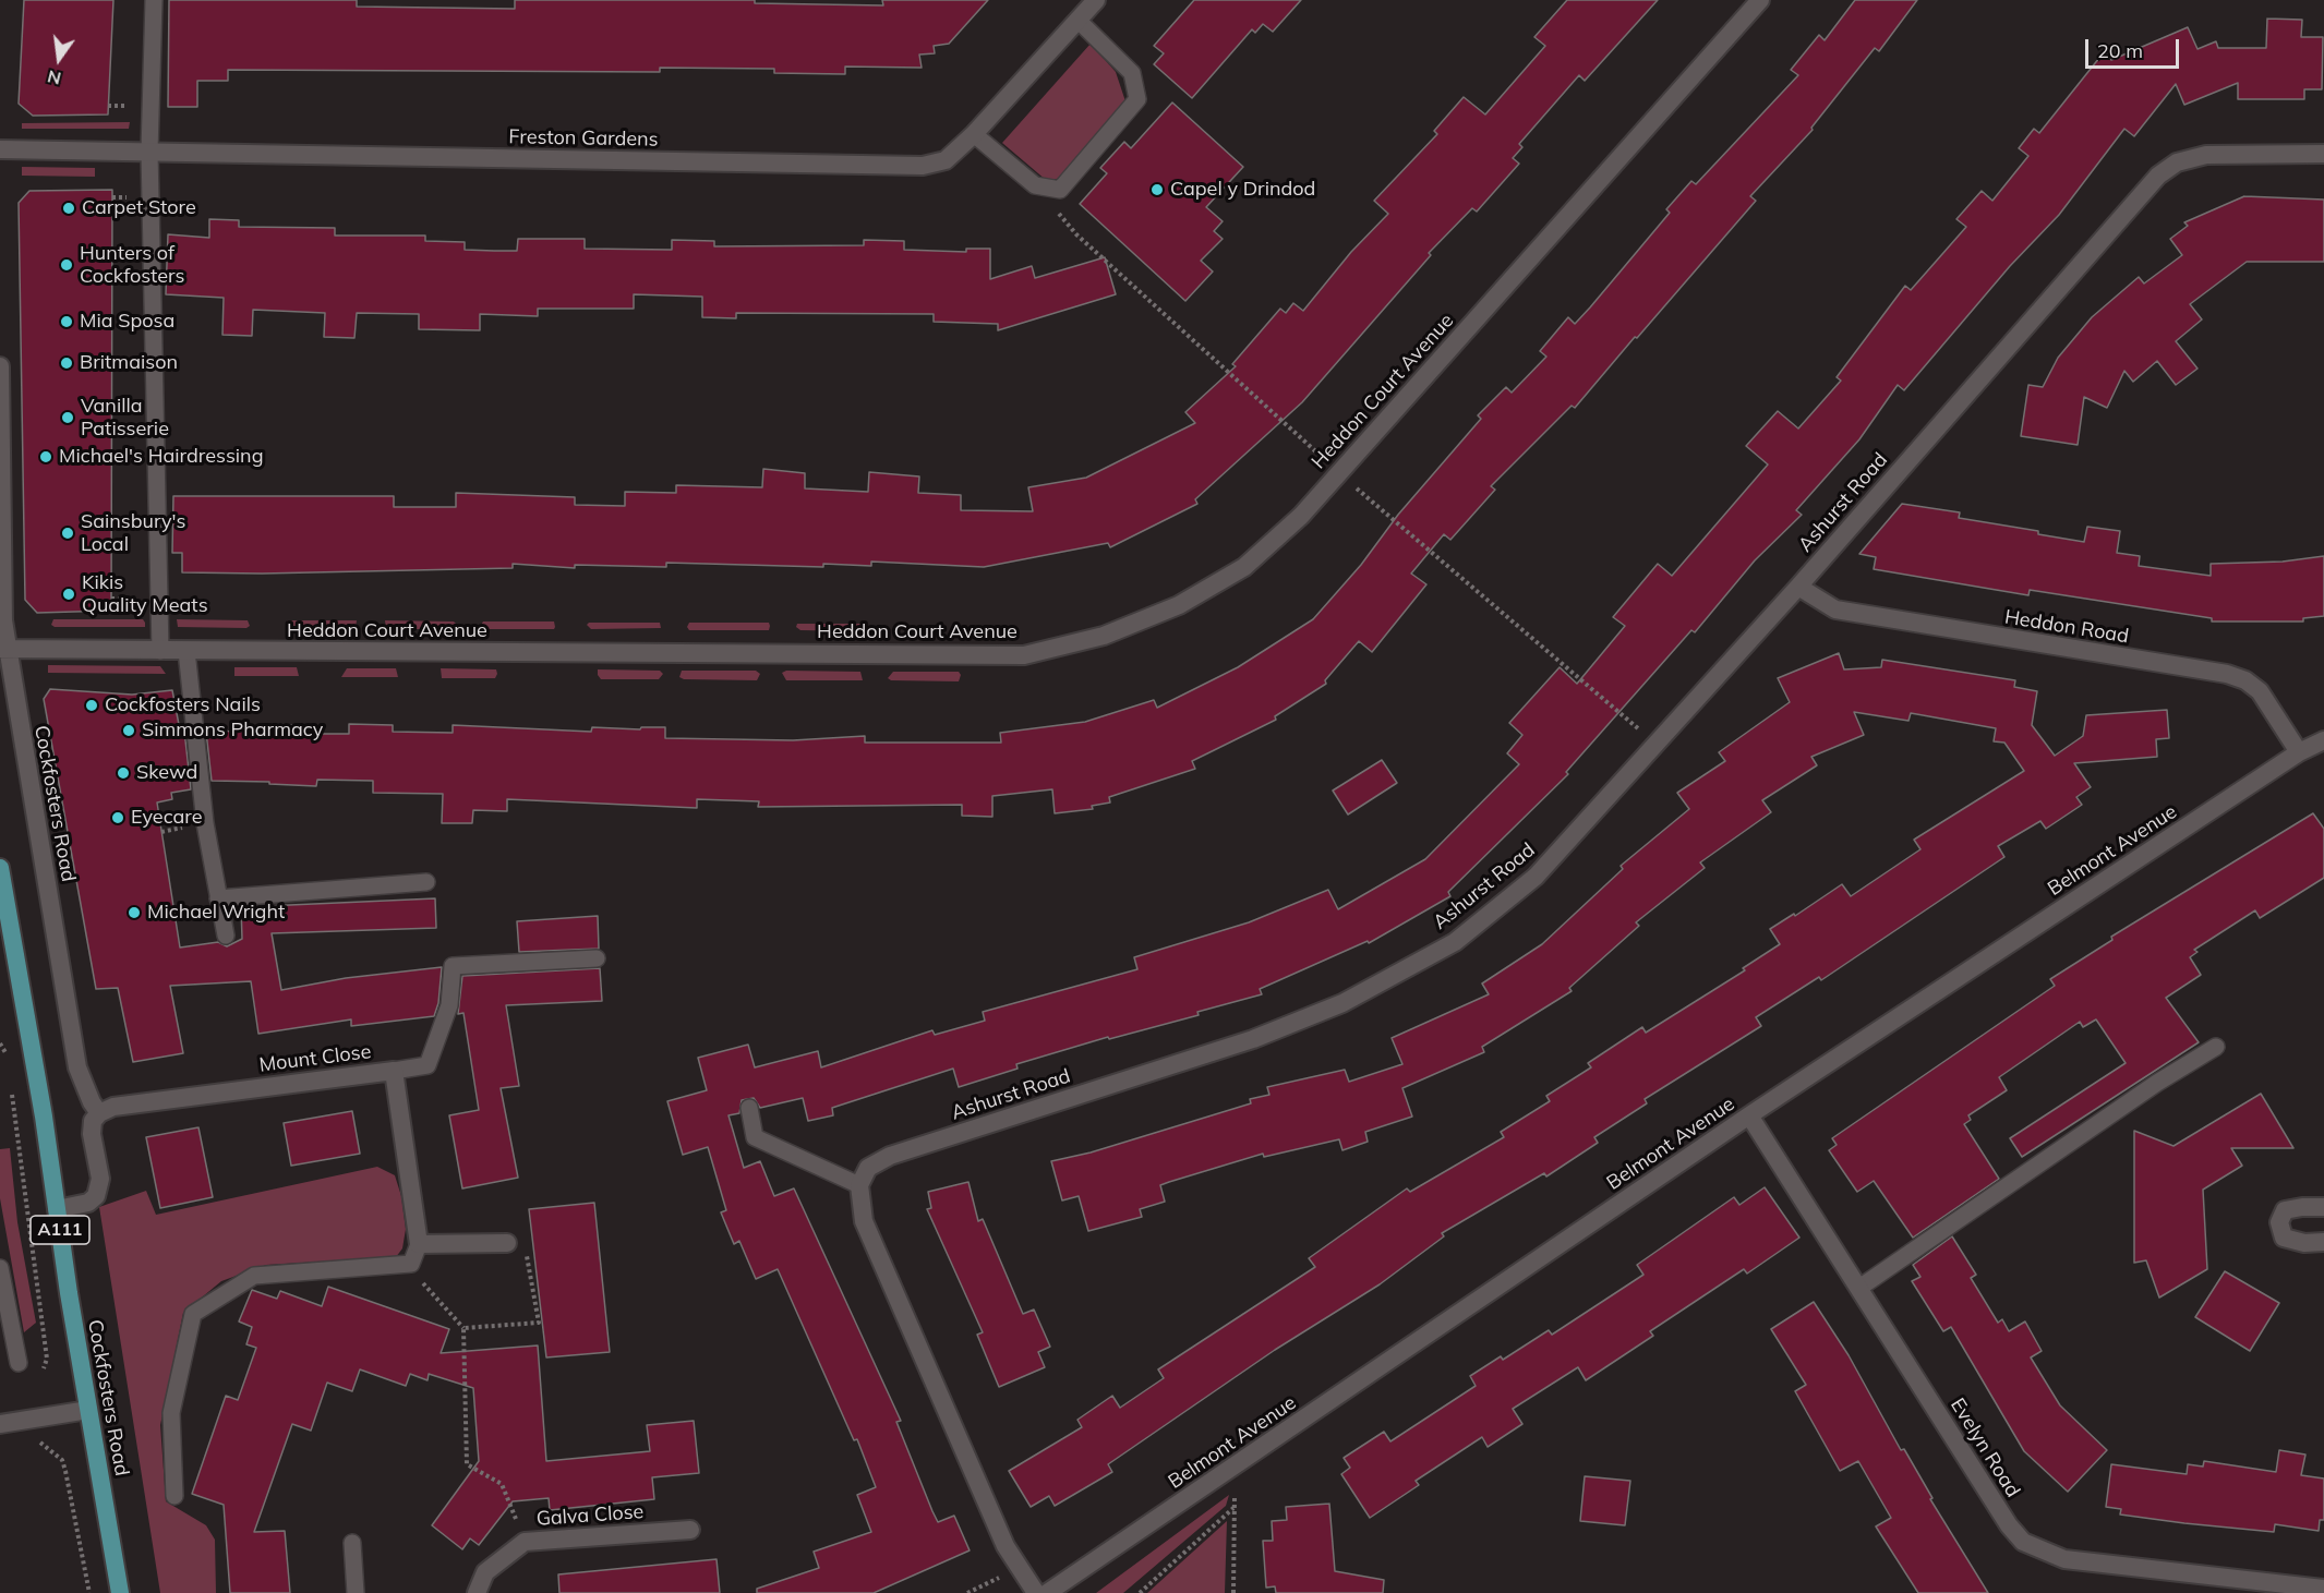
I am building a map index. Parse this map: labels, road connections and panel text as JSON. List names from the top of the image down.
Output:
{
  "streets": {
    "main road": ["Cockfosters Road", "A111"],
    "street": [
      "Freston Gardens",
      "Heddon Court Avenue",
      "Ashurst Road",
      "Heddon Road",
      "Belmont Avenue",
      "Mount Close",
      "Evelyn Road",
      "Galva Close"
    ]
  },
  "crossings": [
    ["Heddon Court Avenue", "Cockfosters Road"],
    ["Ashurst Road", "Heddon Road"],
    ["Heddon Road", "Belmont Avenue"],
    ["Cockfosters Road", "Mount Close"],
    ["Belmont Avenue", "Evelyn Road"]
  ],
  "places": [
    "Capel y Drindod",
    "Carpet Store",
    "Hunters of Cockfosters",
    "Mia Sposa",
    "Britmaison",
    "Vanilla Patisserie",
    "Michael's Hairdressing",
    "Sainsbury's Local",
    "Kikis Quality Meats",
    "Cockfosters Nails",
    "Simmons Pharmacy",
    "Skewd",
    "Eyecare",
    "Michael Wright"
  ],
  "scale_bar": "20 m",
  "north": "bottom"
}
